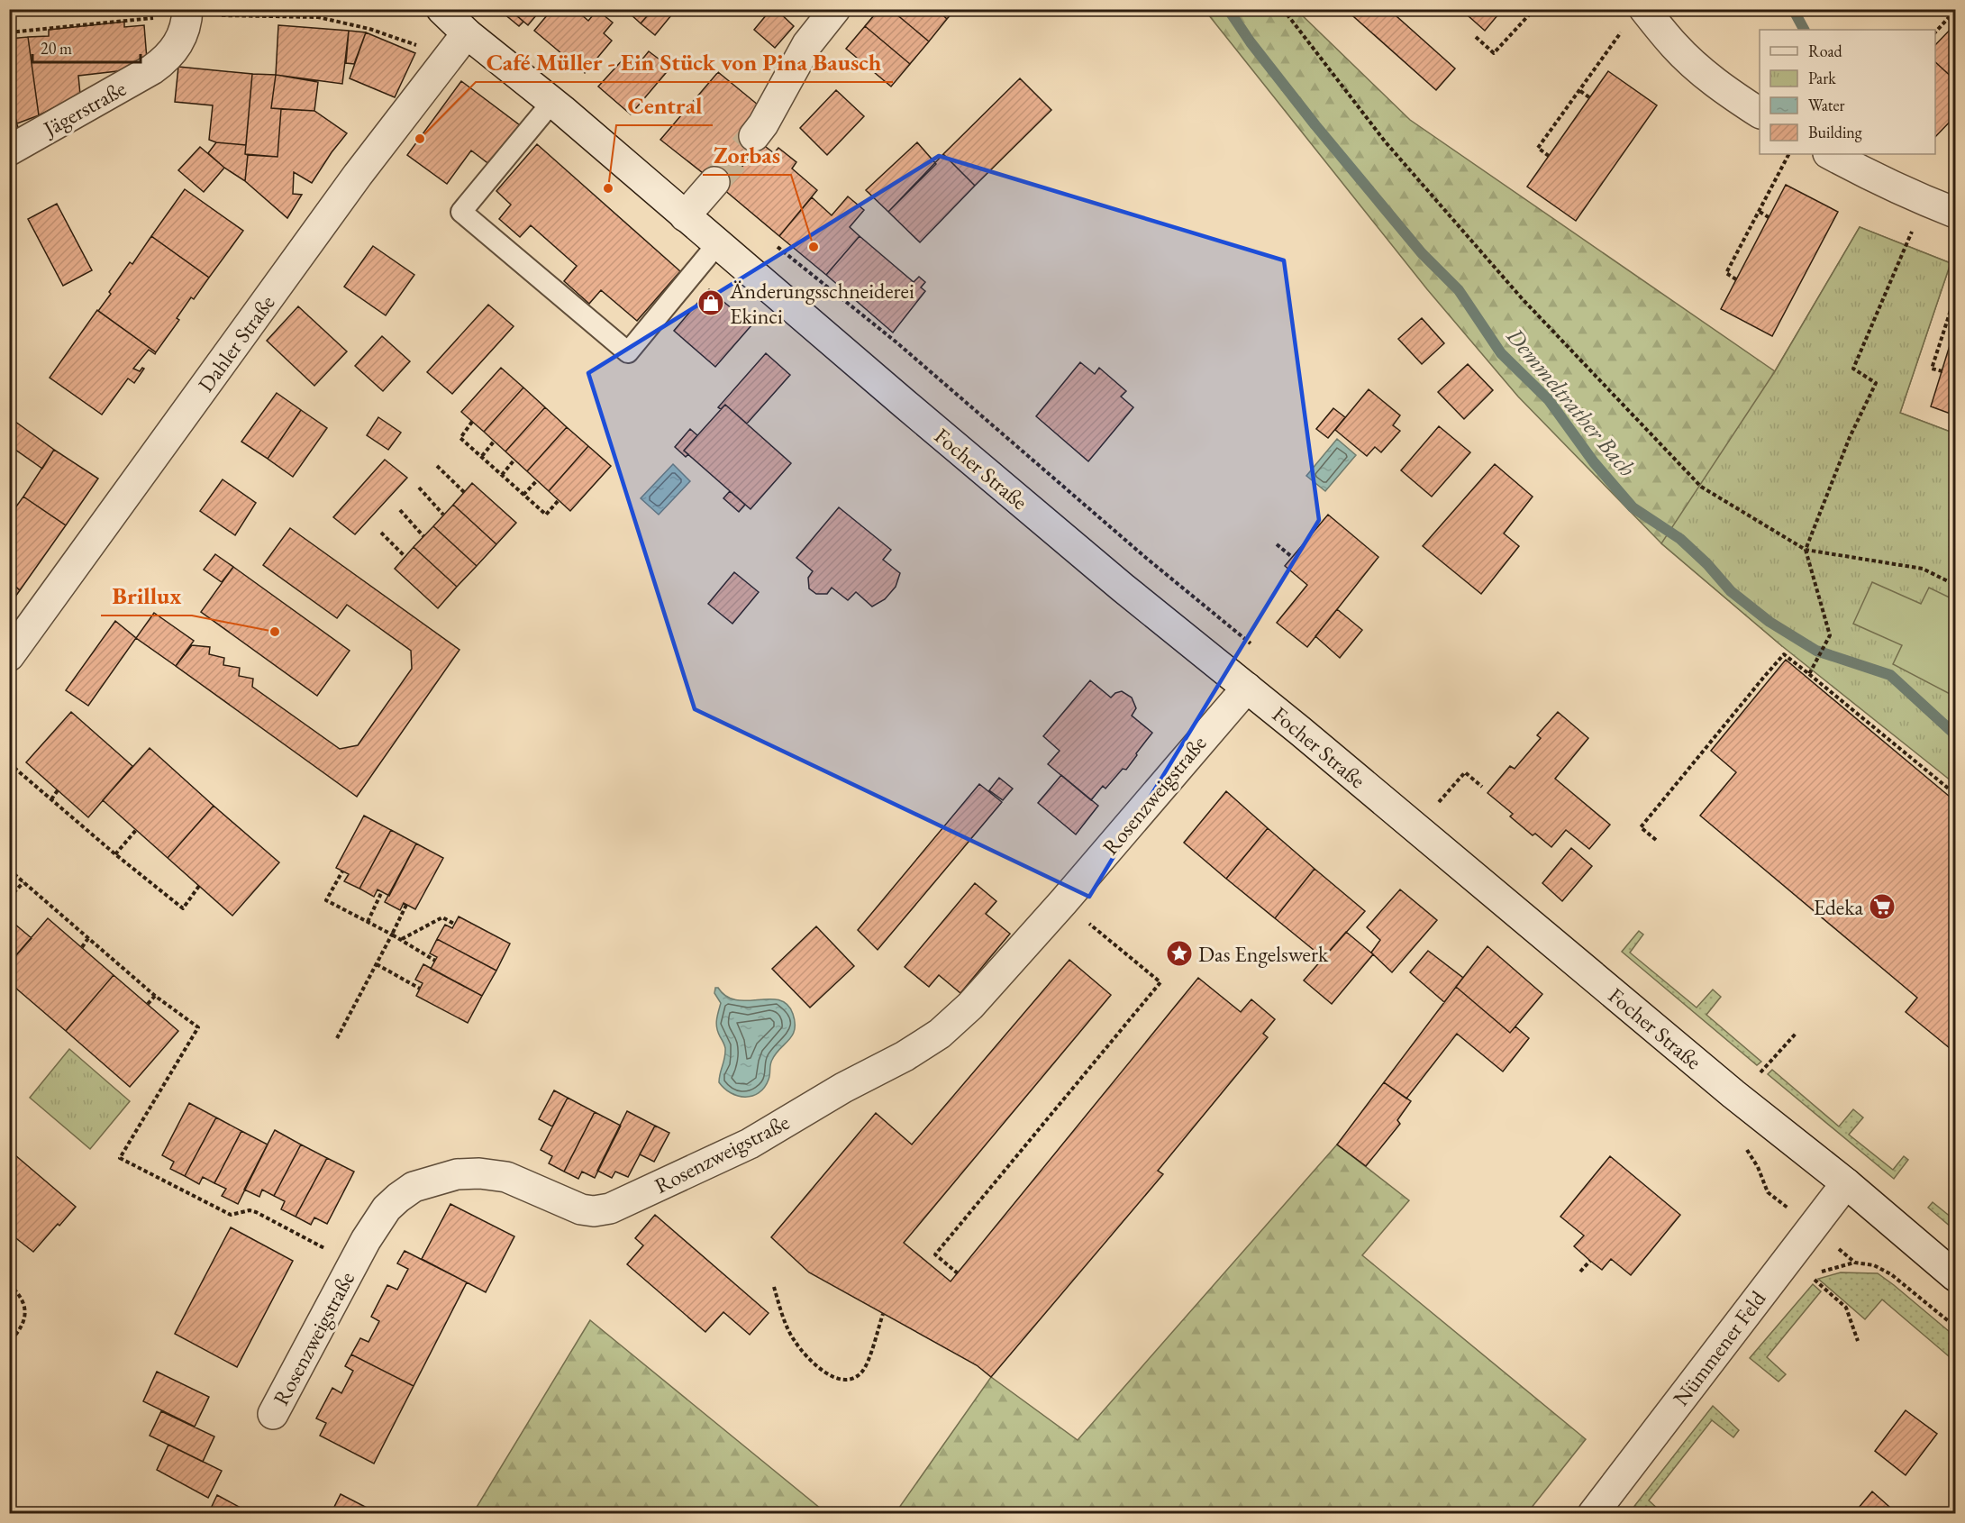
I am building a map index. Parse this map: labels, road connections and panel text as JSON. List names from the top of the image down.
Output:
{
  "streets": {
    "street": [
      "Jägerstraße",
      "Dahler Straße",
      "Focher Straße",
      "Rosenzweigstraße",
      "Nümmener Feld"
    ]
  },
  "crossings": [
    ["Dahler Straße", "Focher Straße"],
    ["Focher Straße", "Rosenzweigstraße"],
    ["Focher Straße", "Nümmener Feld"]
  ],
  "water": ["Demmeltrather Bach"],
  "places": {
    "other": [
      "Café Müller - Ein Stück von Pina Bausch",
      "Central",
      "Zorbas",
      "Brillux"
    ],
    "shop": ["Änderungsschneiderei Ekinci"],
    "supermarket": ["Edeka"],
    "place": ["Das Engelswerk"]
  },
  "legend": [
    "Road",
    "Park",
    "Water",
    "Building"
  ],
  "scale_bar": "20 m"
}
